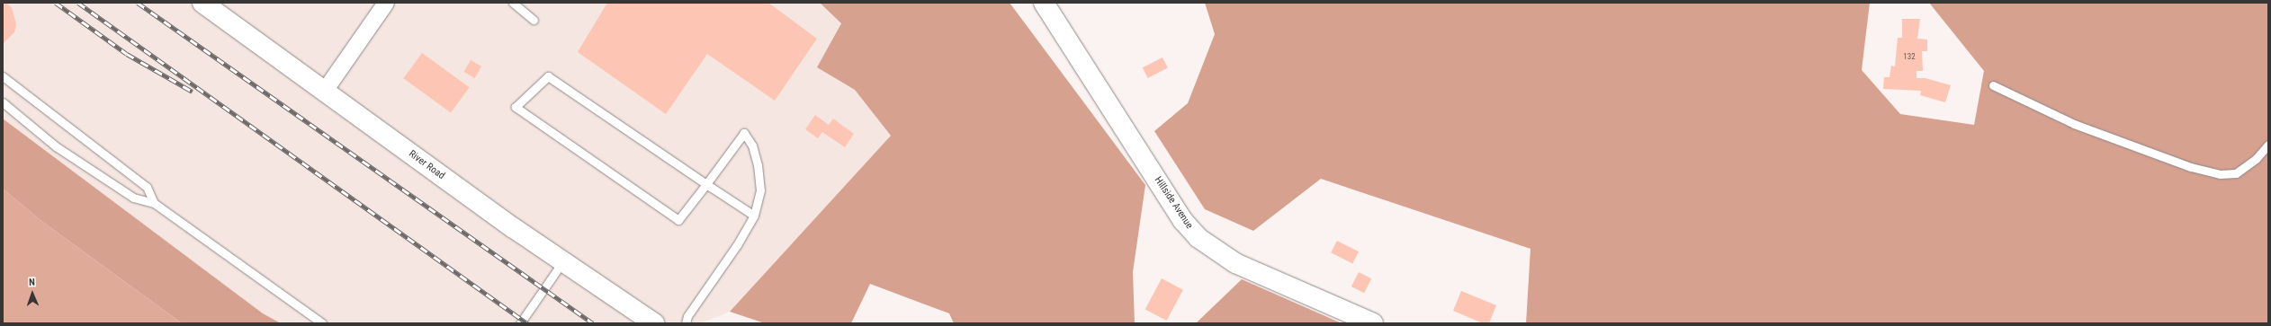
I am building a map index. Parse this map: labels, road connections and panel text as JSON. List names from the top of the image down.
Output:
{
  "streets": {
    "main road": ["River Road", "Hillside Avenue"]
  },
  "house_numbers": ["132"],
  "north": "top"
}
